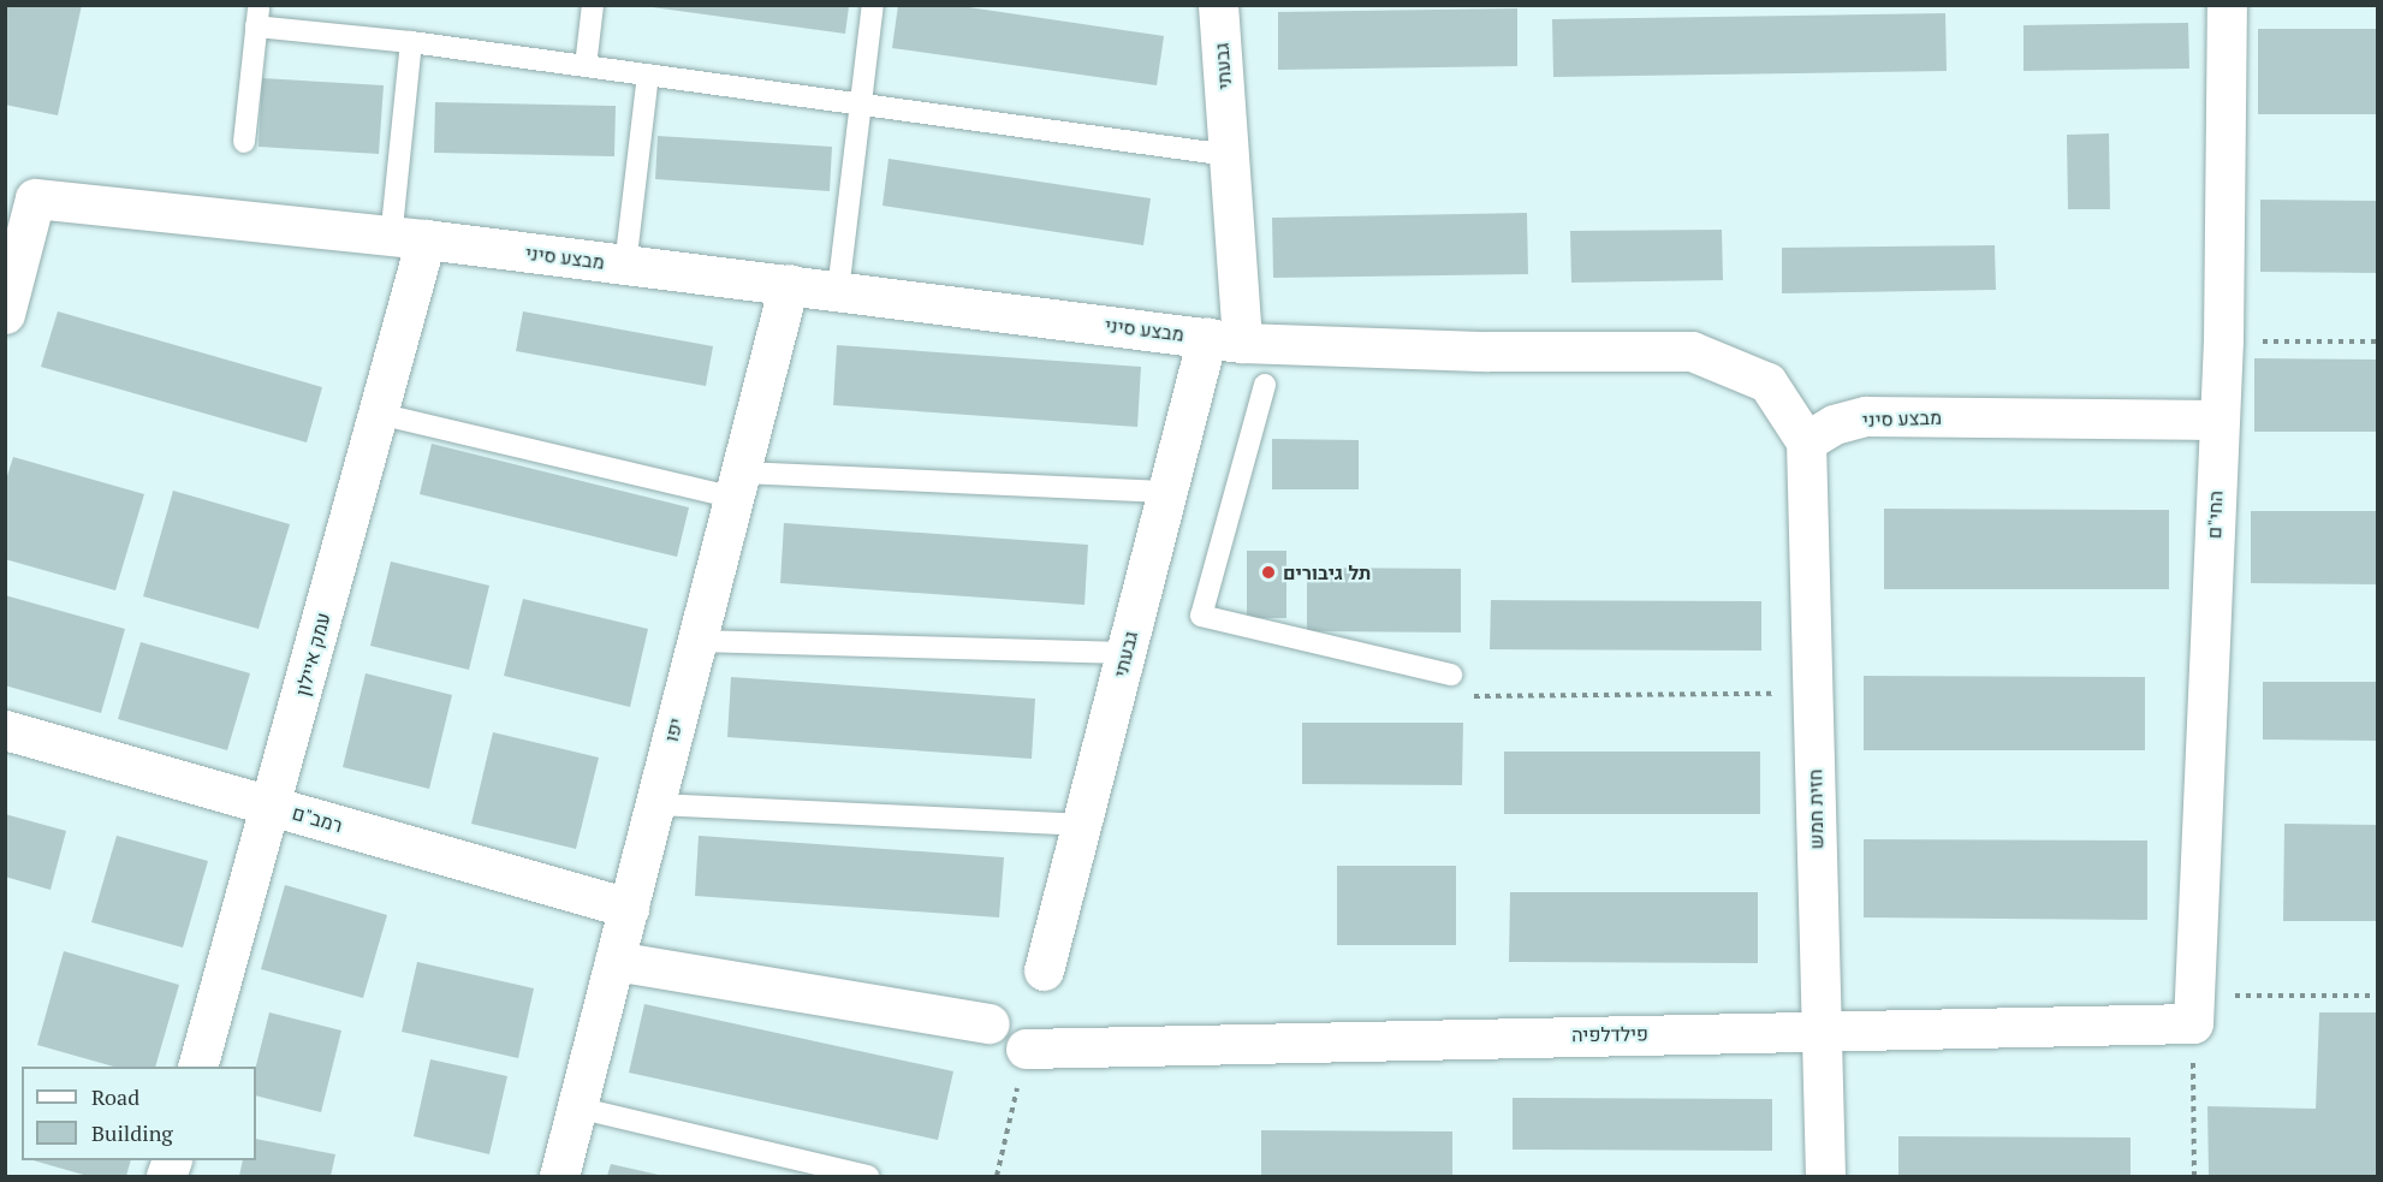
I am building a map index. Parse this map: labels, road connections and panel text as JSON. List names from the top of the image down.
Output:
{
  "streets": {
    "street": [
      "גבעתי",
      "מבצע סיני",
      "החי\"ם",
      "עמק איילון",
      "יפו",
      "חזית חמש",
      "רמב\"ם",
      "פילדלפיה"
    ]
  },
  "crossings": [
    ["גבעתי", "מבצע סיני"],
    ["מבצע סיני", "החי\"ם"],
    ["מבצע סיני", "עמק איילון"],
    ["מבצע סיני", "יפו"],
    ["מבצע סיני", "חזית חמש"],
    ["החי\"ם", "פילדלפיה"],
    ["עמק איילון", "רמב\"ם"],
    ["יפו", "רמב\"ם"],
    ["חזית חמש", "פילדלפיה"]
  ],
  "places": ["תל גיבורים"],
  "legend": ["Road", "Building"]
}
